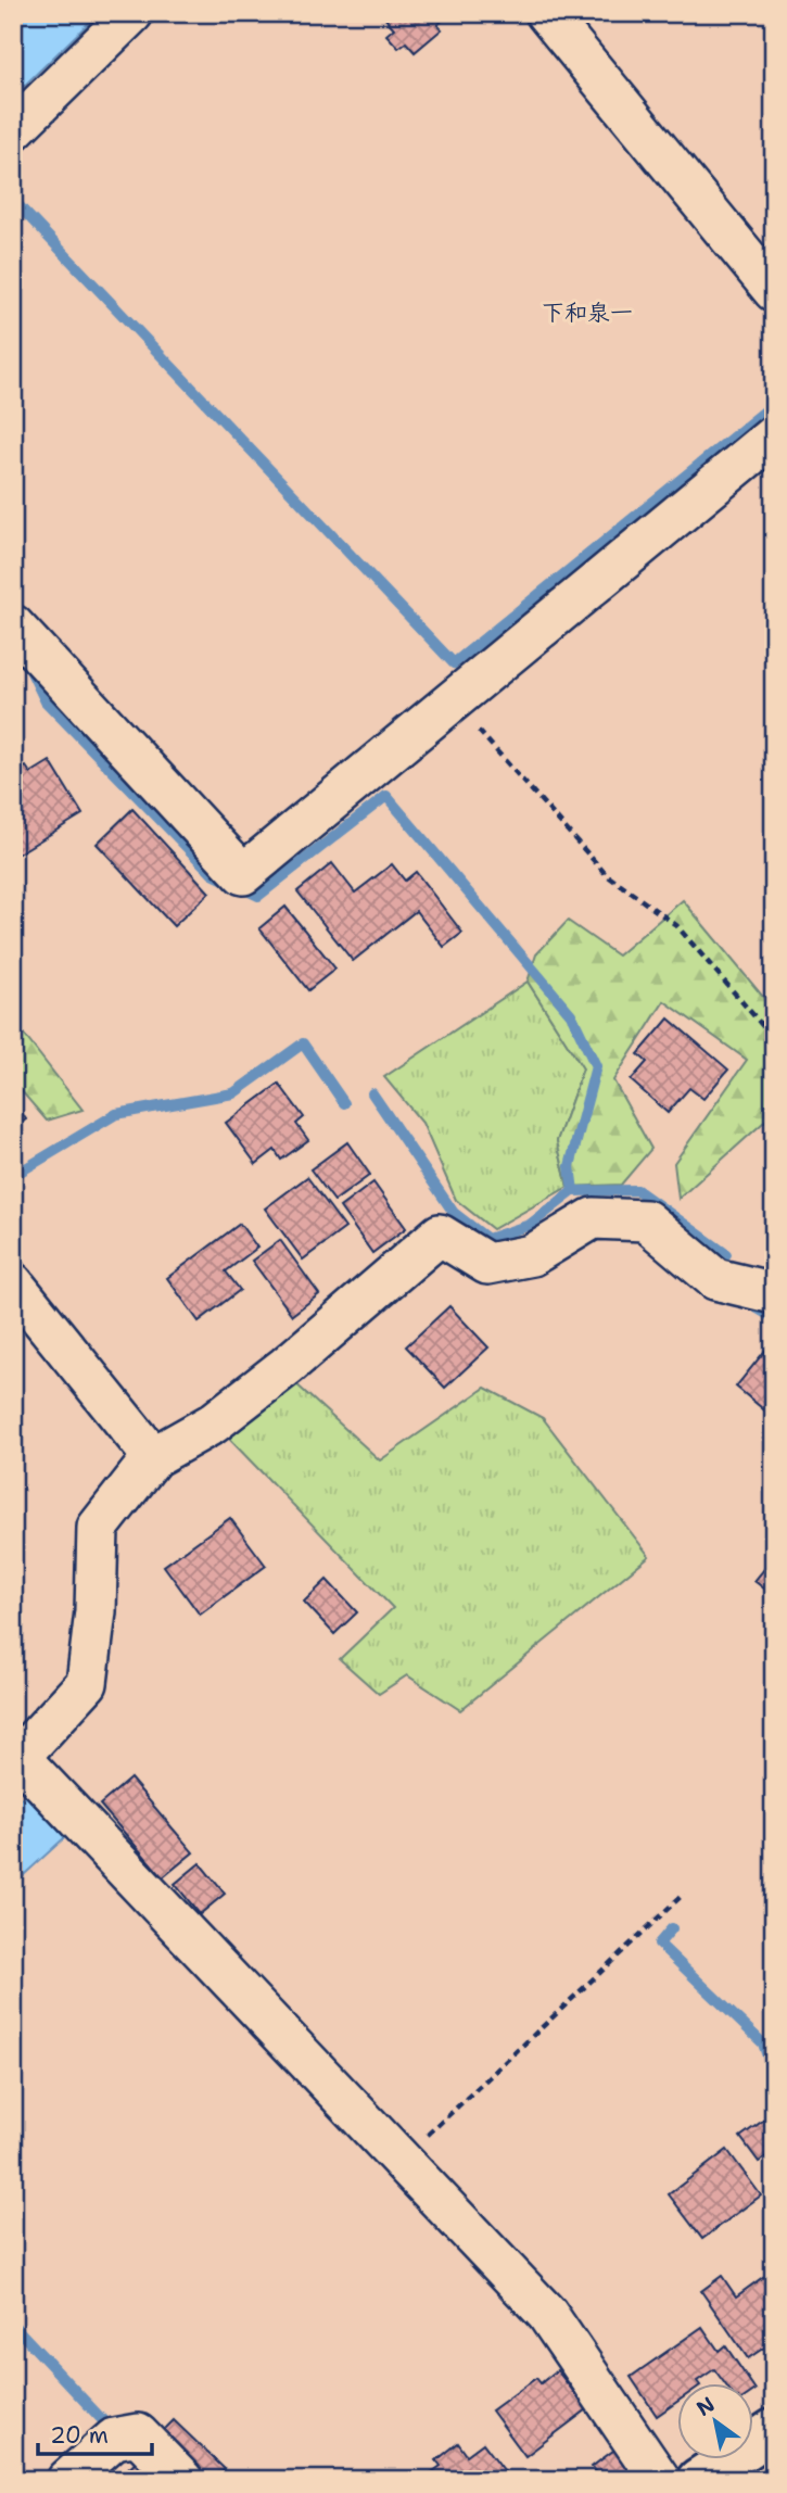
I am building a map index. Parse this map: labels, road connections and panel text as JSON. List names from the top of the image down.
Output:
{
  "districts": ["下和泉一"],
  "scale_bar": "20 m",
  "north": "top left"
}
